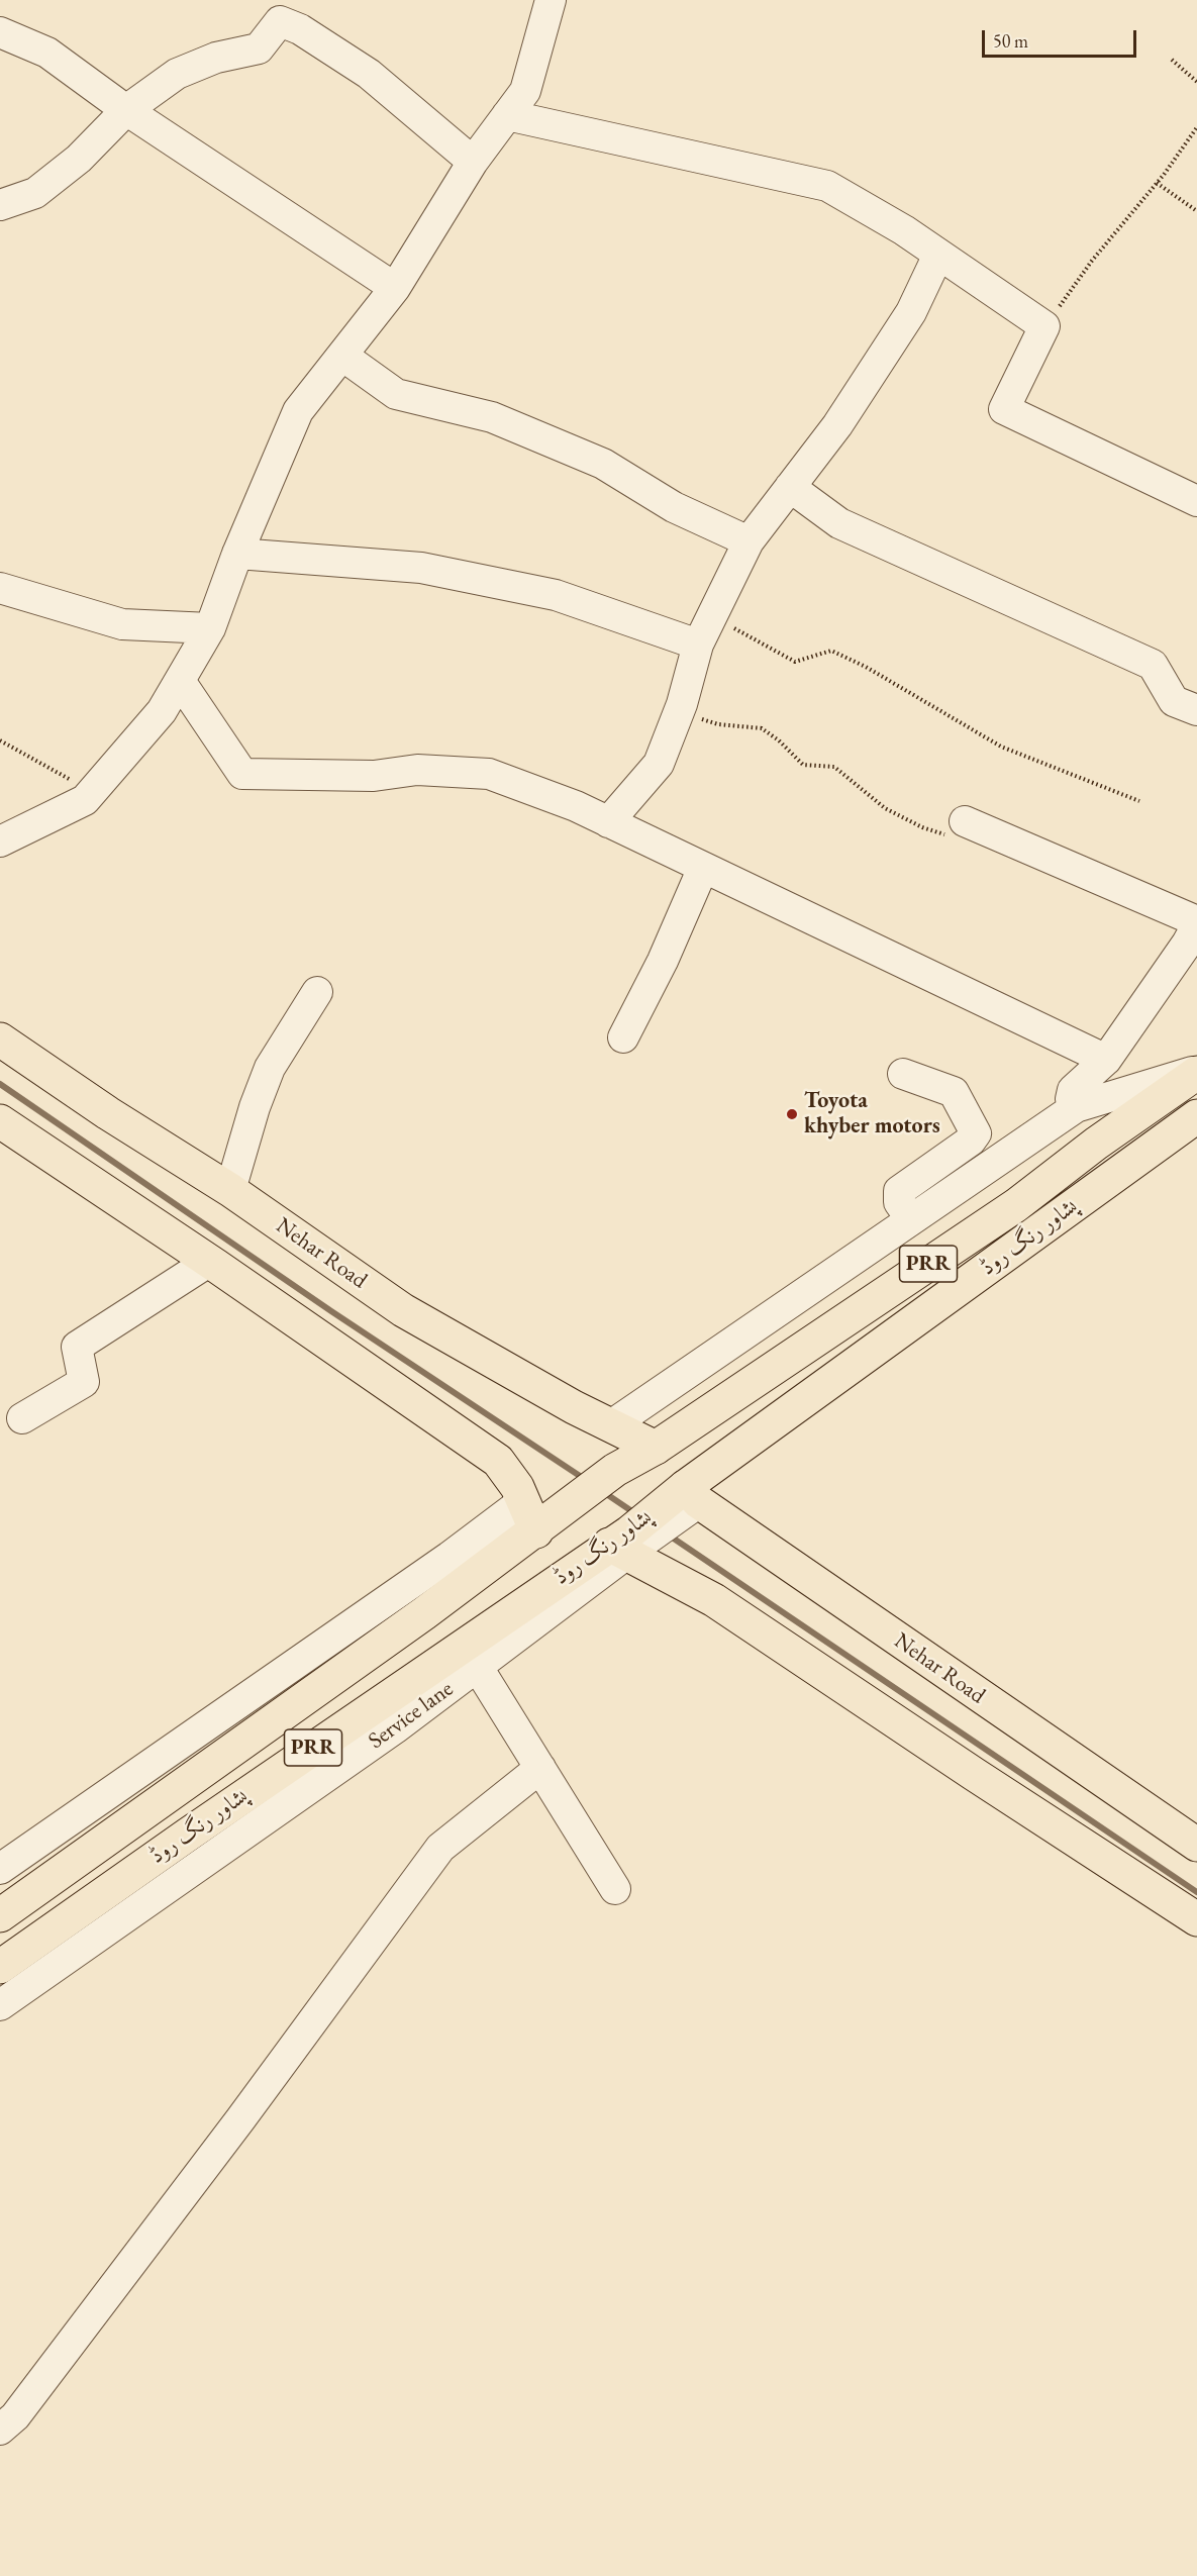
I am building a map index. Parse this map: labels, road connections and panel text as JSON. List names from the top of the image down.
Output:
{
  "streets": {
    "main road": ["پشاور رنگ روڈ", "Nehar Road", "PRR"],
    "street": ["Service lane"]
  },
  "crossings": [
    ["پشاور رنگ روڈ", "Nehar Road"],
    ["پشاور رنگ روڈ", "Service lane"]
  ],
  "places": ["Toyota khyber motors"],
  "scale_bar": "50 m"
}
